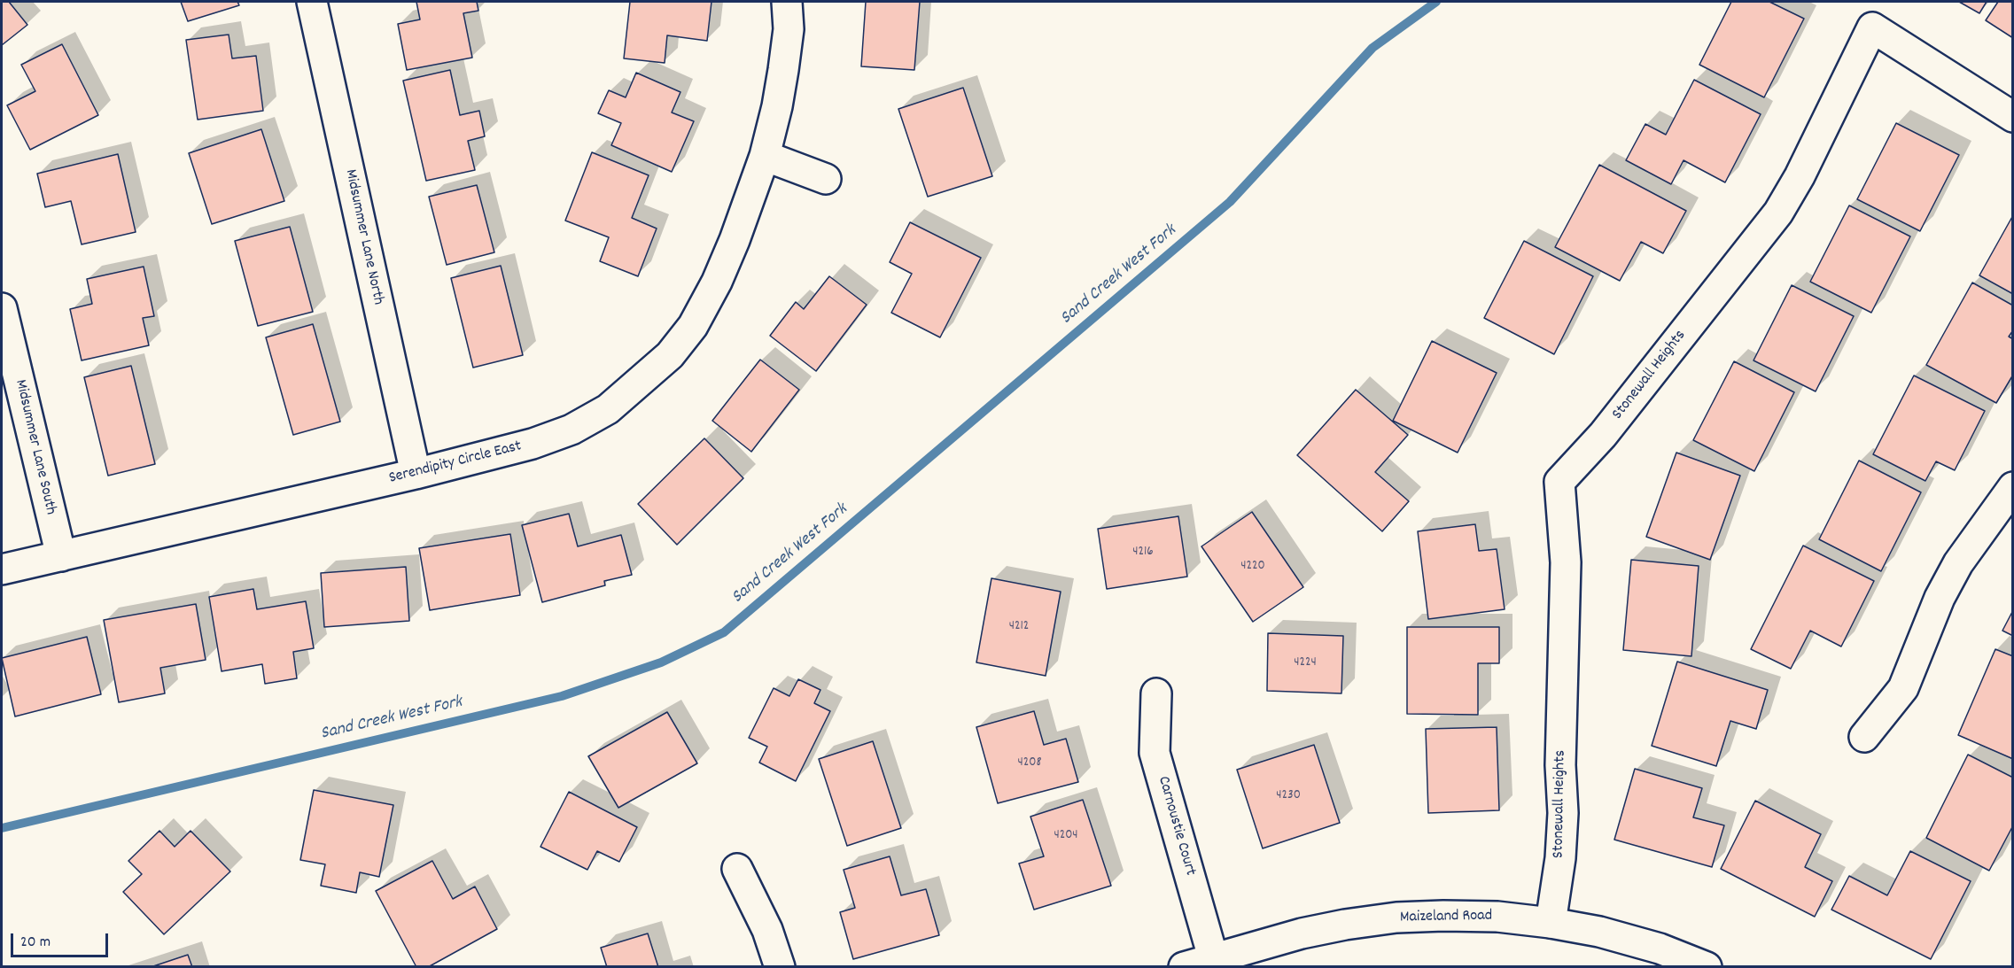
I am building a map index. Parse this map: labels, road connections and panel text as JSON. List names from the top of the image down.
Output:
{
  "streets": {
    "street": [
      "Midsummer Lane North",
      "Stonewall Heights",
      "Midsummer Lane South",
      "Serendipity Circle East",
      "Carnoustie Court",
      "Maizeland Road"
    ]
  },
  "crossings": [
    ["Midsummer Lane North", "Serendipity Circle East"],
    ["Stonewall Heights", "Maizeland Road"],
    ["Midsummer Lane South", "Serendipity Circle East"],
    ["Carnoustie Court", "Maizeland Road"]
  ],
  "water": ["Sand Creek West Fork"],
  "house_numbers": [
    "4216",
    "4220",
    "4212",
    "4224",
    "4208",
    "4230",
    "4204"
  ],
  "scale_bar": "20 m"
}
